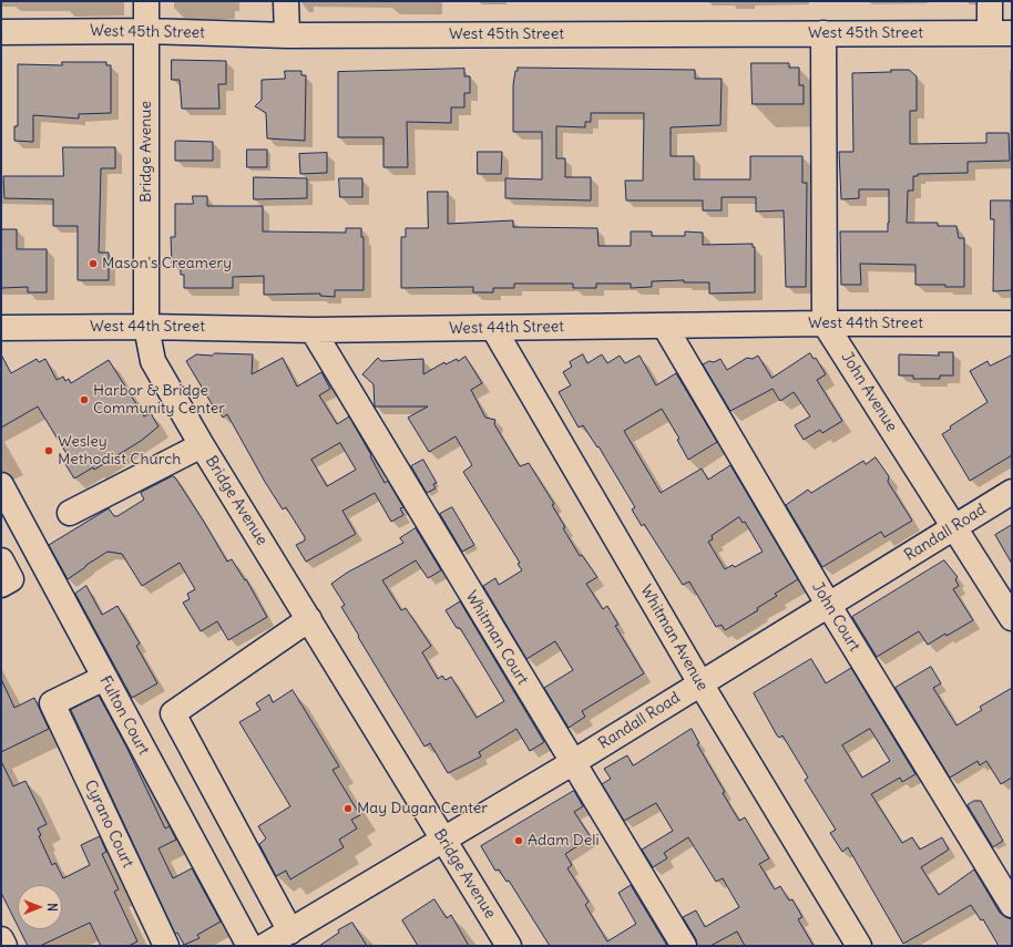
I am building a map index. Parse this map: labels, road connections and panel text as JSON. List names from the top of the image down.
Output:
{
  "streets": {
    "street": [
      "West 45th Street",
      "Bridge Avenue",
      "West 44th Street",
      "John Avenue",
      "Randall Road",
      "John Court",
      "Whitman Court",
      "Whitman Avenue",
      "Fulton Court",
      "Cyrano Court"
    ]
  },
  "crossings": [
    ["West 45th Street", "Bridge Avenue"],
    ["Bridge Avenue", "West 44th Street"],
    ["Bridge Avenue", "Randall Road"],
    ["West 44th Street", "John Avenue"],
    ["West 44th Street", "John Court"],
    ["West 44th Street", "Whitman Court"],
    ["West 44th Street", "Whitman Avenue"],
    ["John Avenue", "Randall Road"],
    ["Randall Road", "John Court"],
    ["Randall Road", "Whitman Court"],
    ["Randall Road", "Whitman Avenue"],
    ["Fulton Court", "Cyrano Court"]
  ],
  "places": [
    "Mason's Creamery",
    "Harbor & Bridge Community Center",
    "Wesley Methodist Church",
    "May Dugan Center",
    "Adam Deli"
  ],
  "north": "right"
}
